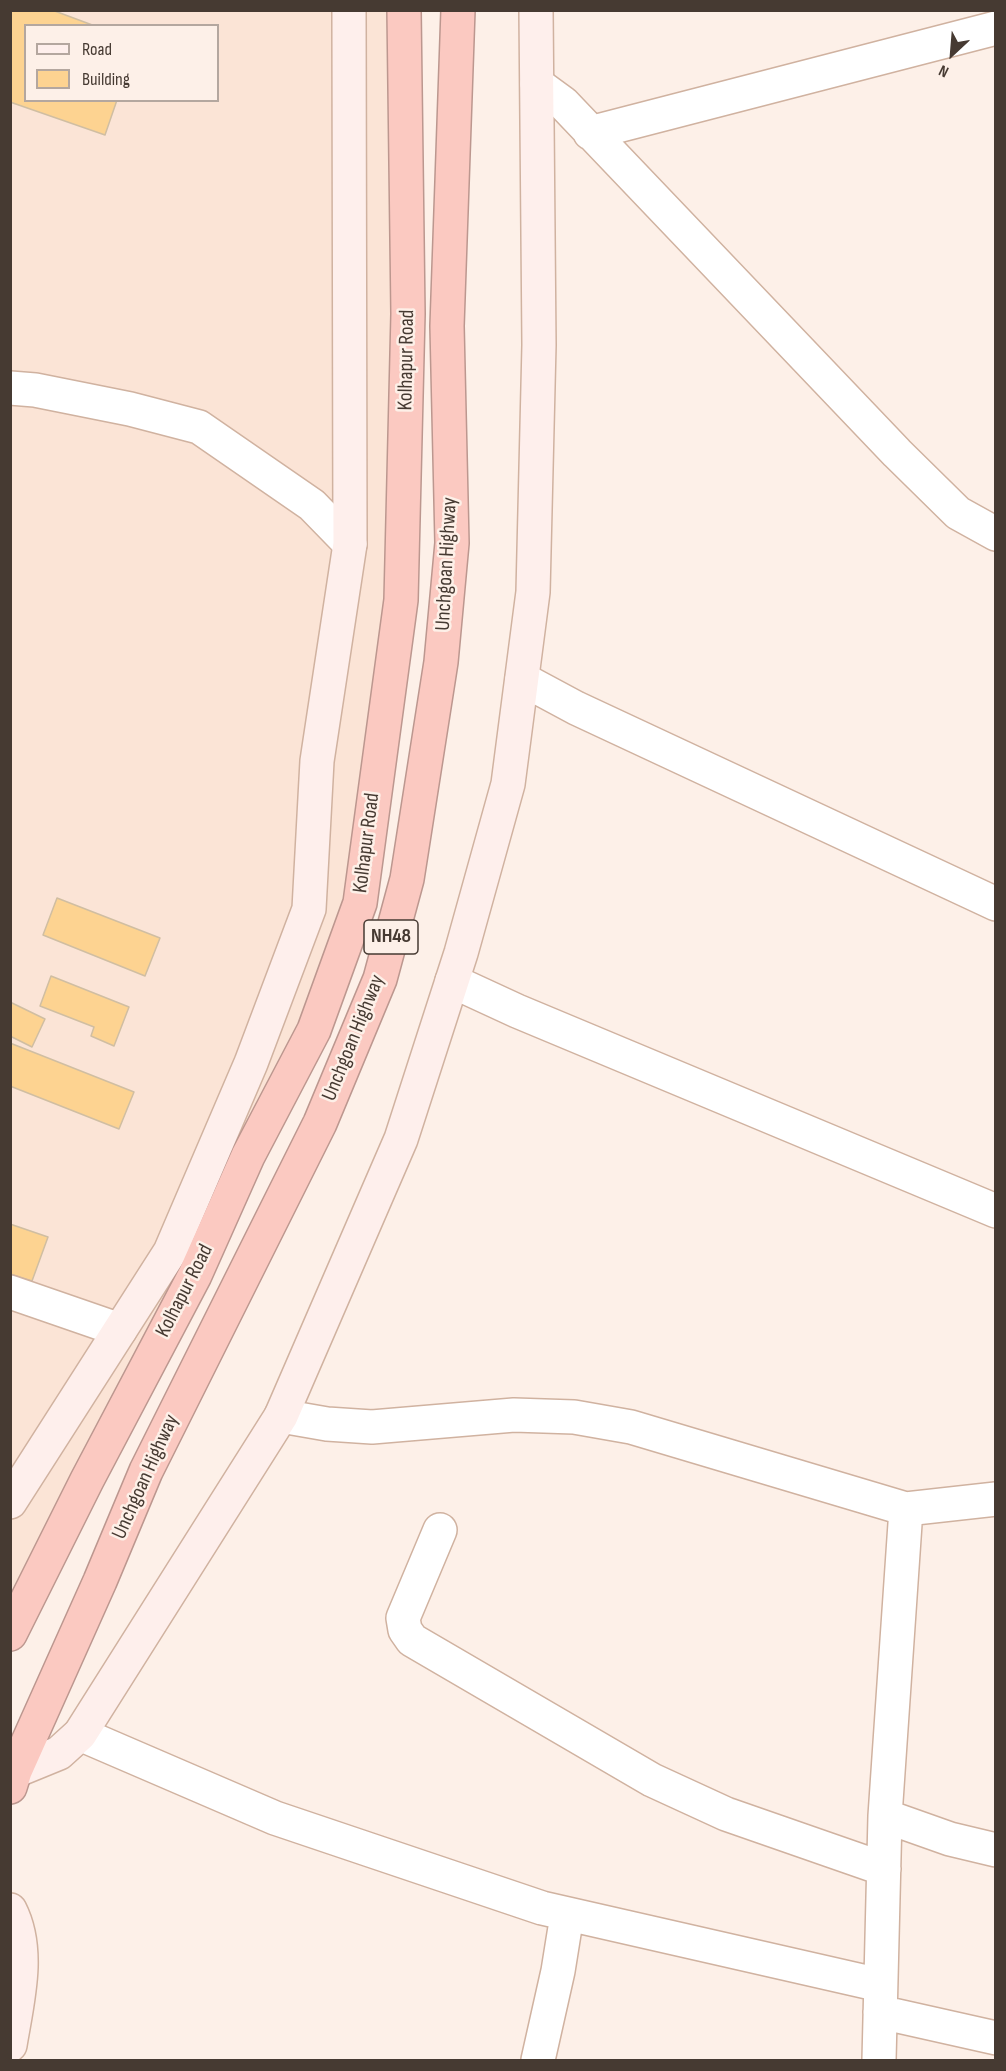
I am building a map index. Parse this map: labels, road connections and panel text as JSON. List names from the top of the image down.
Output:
{
  "streets": {
    "highway": ["Kolhapur Road", "Unchgoan Highway", "NH48"]
  },
  "legend": ["Road", "Building"],
  "north": "bottom left"
}
